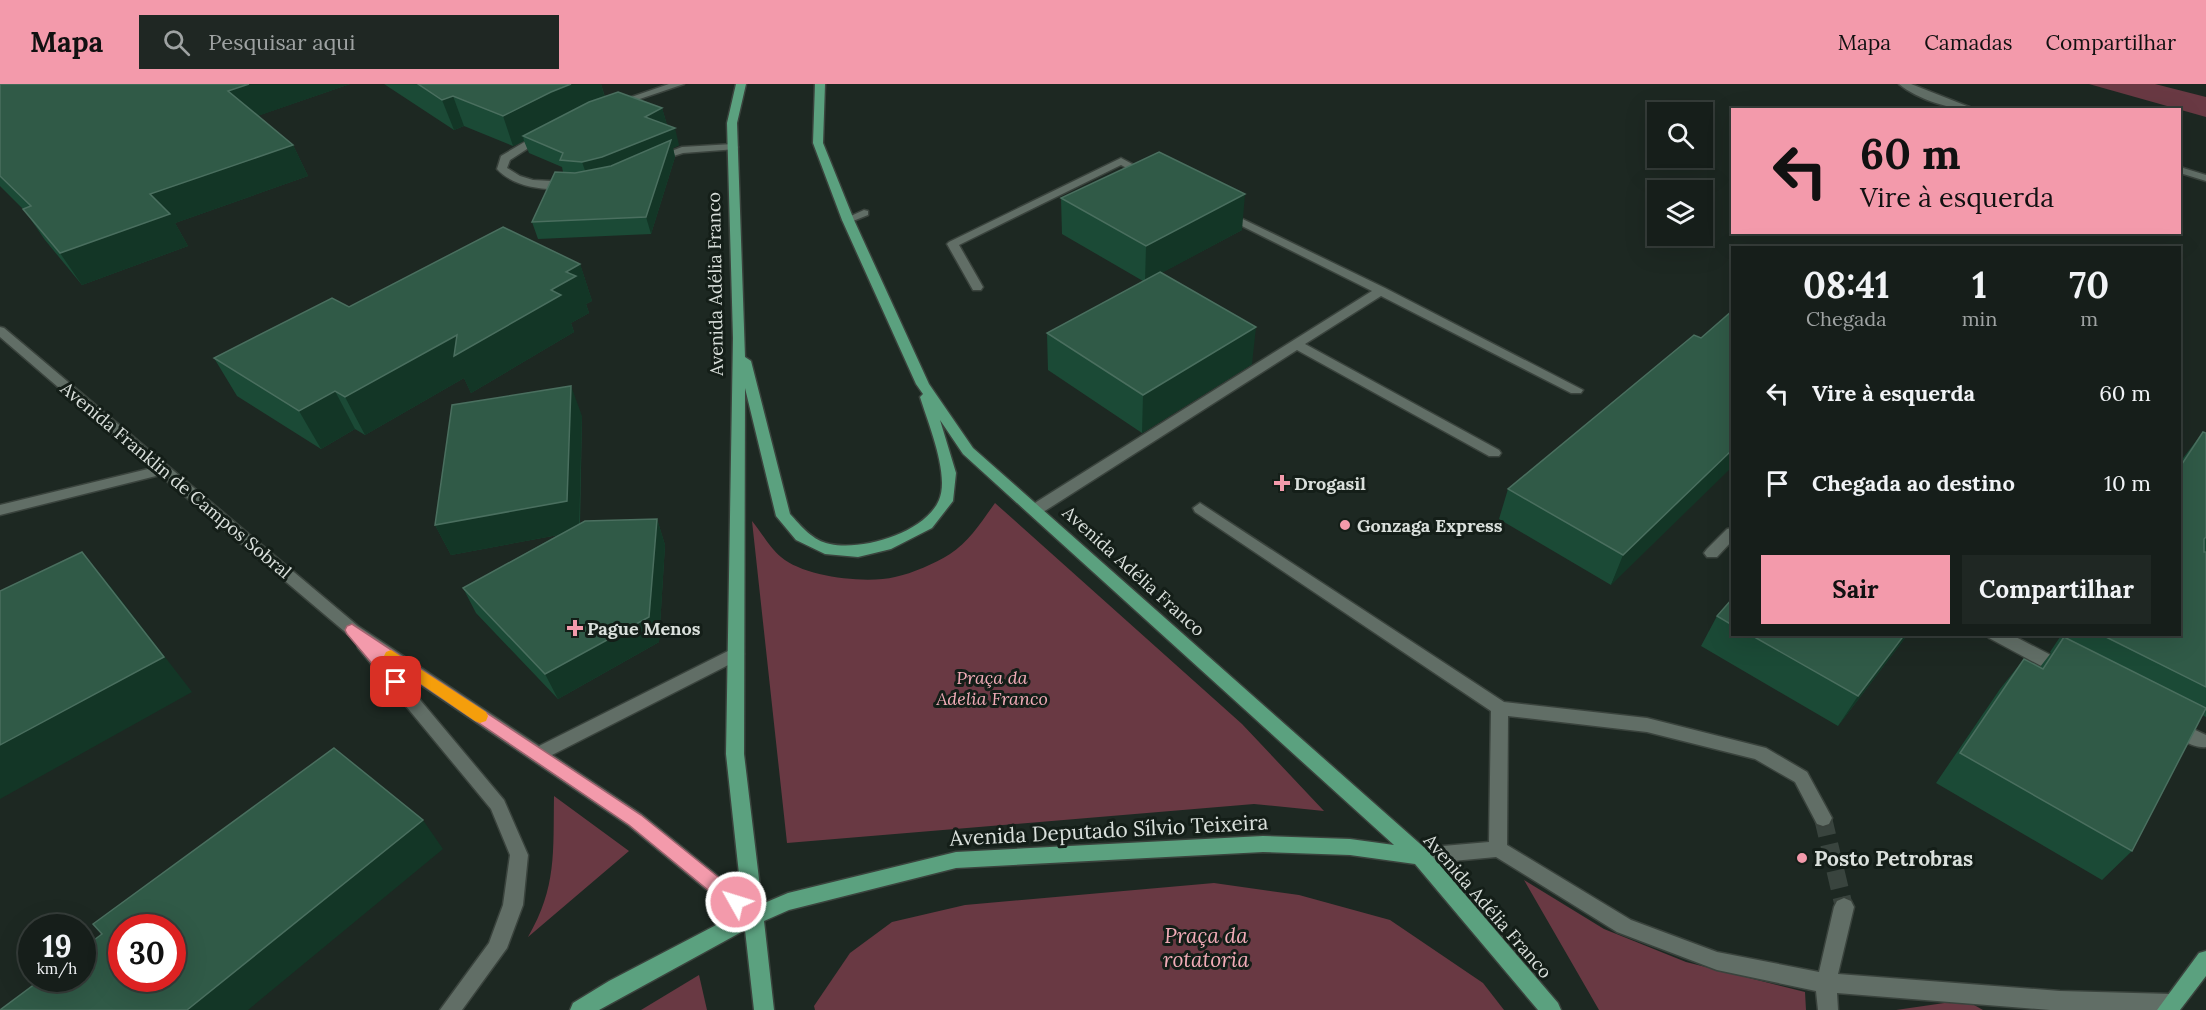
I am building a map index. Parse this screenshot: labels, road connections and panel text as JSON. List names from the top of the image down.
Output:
{
  "streets": {
    "main road": ["Avenida Adélia Franco", "Avenida Deputado Sílvio Teixeira"],
    "street": ["Avenida Franklin de Campos Sobral"]
  },
  "crossings": [
    ["Avenida Adélia Franco", "Avenida Franklin de Campos Sobral"],
    ["Avenida Adélia Franco", "Avenida Deputado Sílvio Teixeira"],
    ["Avenida Franklin de Campos Sobral", "Avenida Deputado Sílvio Teixeira"]
  ],
  "parks": ["Praça da Adelia Franco", "Praça da rotatoria"],
  "places": {
    "health": ["Drogasil", "Pague Menos"],
    "other": ["Gonzaga Express", "Posto Petrobras"]
  },
  "page": {
    "header": "Mapa",
    "search": "Pesquisar aqui",
    "nav": ["Mapa", "Camadas", "Compartilhar"],
    "turn": ["60 m", "Vire à esquerda"],
    "eta": [
      "08:41",
      "Chegada",
      "1",
      "min",
      "70",
      "m"
    ],
    "list": [
      {
        "name": "Vire à esquerda",
        "value": "60 m"
      },
      {
        "name": "Chegada ao destino",
        "value": "10 m"
      }
    ],
    "buttons": ["Sair", "Compartilhar"],
    "speed": "19 km/h",
    "limit": "30"
  }
}
